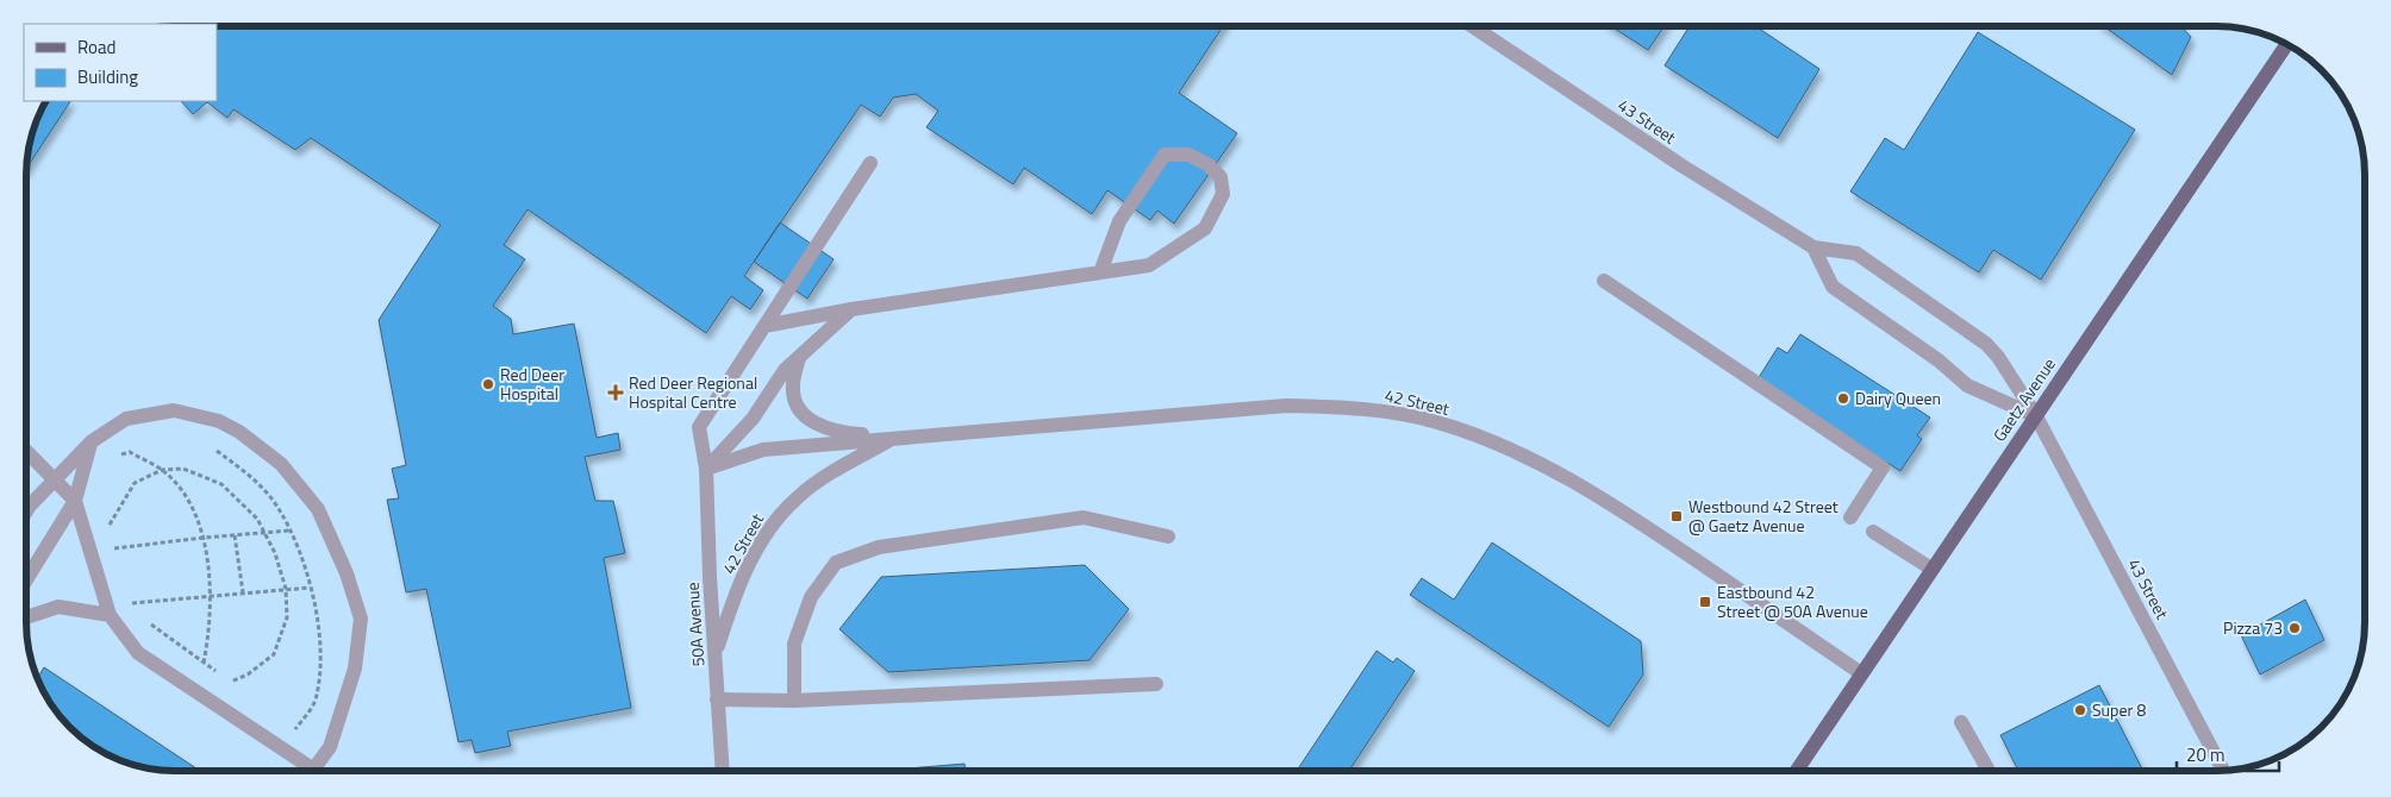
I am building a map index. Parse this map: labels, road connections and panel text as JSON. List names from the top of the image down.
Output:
{
  "streets": {
    "main road": ["Gaetz Avenue"],
    "street": ["43 Street", "42 Street", "50A Avenue"]
  },
  "crossings": [
    ["43 Street", "Gaetz Avenue"],
    ["Gaetz Avenue", "42 Street"],
    ["42 Street", "50A Avenue"]
  ],
  "places": {
    "other": [
      "Red Deer Hospital",
      "Dairy Queen",
      "Pizza 73",
      "Super 8"
    ],
    "health": ["Red Deer Regional Hospital Centre"],
    "transit": ["Westbound 42 Street @ Gaetz Avenue", "Eastbound 42 Street @ 50A Avenue"]
  },
  "legend": ["Road", "Building"],
  "scale_bar": "20 m"
}
